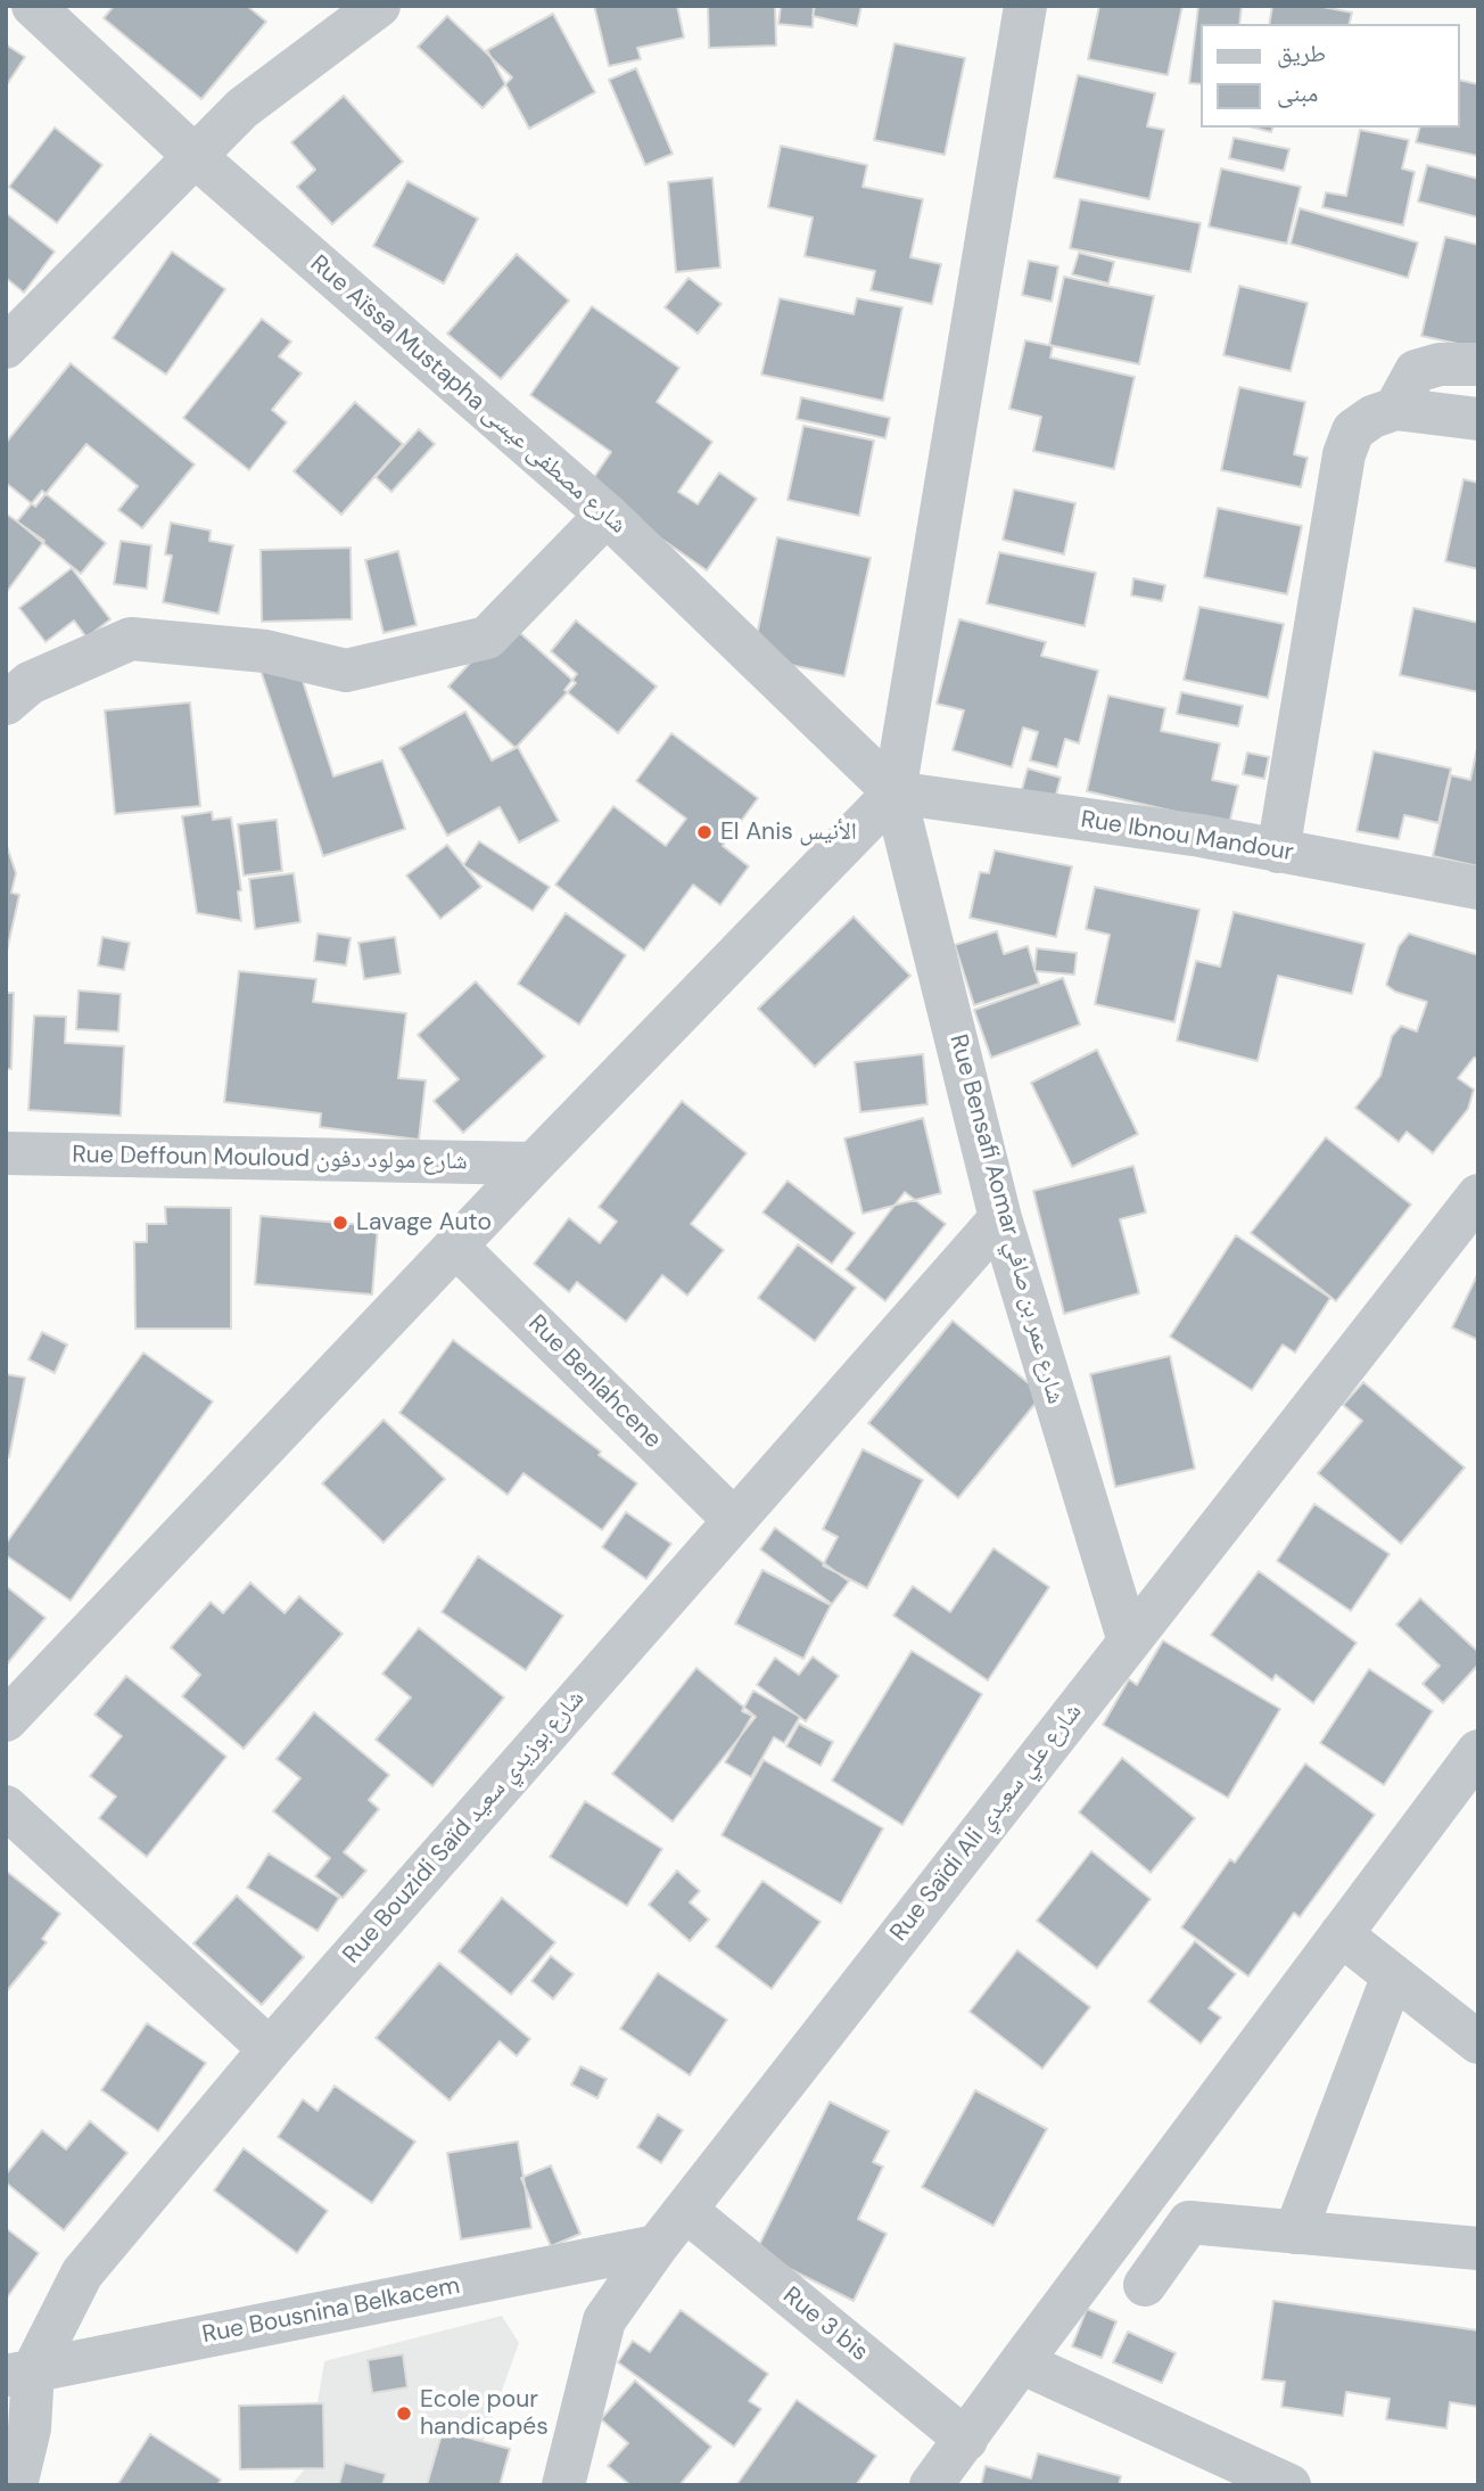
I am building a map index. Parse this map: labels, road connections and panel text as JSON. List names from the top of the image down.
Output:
{
  "streets": {
    "street": [
      "Rue Aïssa Mustapha شارع مصطفى عيسى",
      "Rue Ibnou Mandour",
      "Rue Deffoun Mouloud شارع مولود دفون",
      "Rue Bensafi Aomar شارع عمر بن صافي",
      "Rue Benlahcene",
      "Rue Saïdi Ali شارع علي سعيدي",
      "Rue Bouzidi Saïd شارع بوزيدي سعيد",
      "Rue Bousnina Belkacem",
      "Rue 3 bis"
    ]
  },
  "crossings": [
    ["Rue Aïssa Mustapha شارع مصطفى عيسى", "Rue Ibnou Mandour"],
    ["Rue Aïssa Mustapha شارع مصطفى عيسى", "Rue Bensafi Aomar شارع عمر بن صافي"],
    ["Rue Ibnou Mandour", "Rue Bensafi Aomar شارع عمر بن صافي"],
    ["Rue Bensafi Aomar شارع عمر بن صافي", "Rue Saïdi Ali شارع علي سعيدي"],
    ["Rue Bensafi Aomar شارع عمر بن صافي", "Rue Bouzidi Saïd شارع بوزيدي سعيد"],
    ["Rue Benlahcene", "Rue Bouzidi Saïd شارع بوزيدي سعيد"],
    ["Rue Saïdi Ali شارع علي سعيدي", "Rue Bousnina Belkacem"],
    ["Rue Saïdi Ali شارع علي سعيدي", "Rue 3 bis"],
    ["Rue Bouzidi Saïd شارع بوزيدي سعيد", "Rue Bousnina Belkacem"]
  ],
  "places": ["El Anis الأنيس", "Lavage Auto", "Ecole pour handicapés"],
  "legend": ["طريق", "مبنى"]
}
